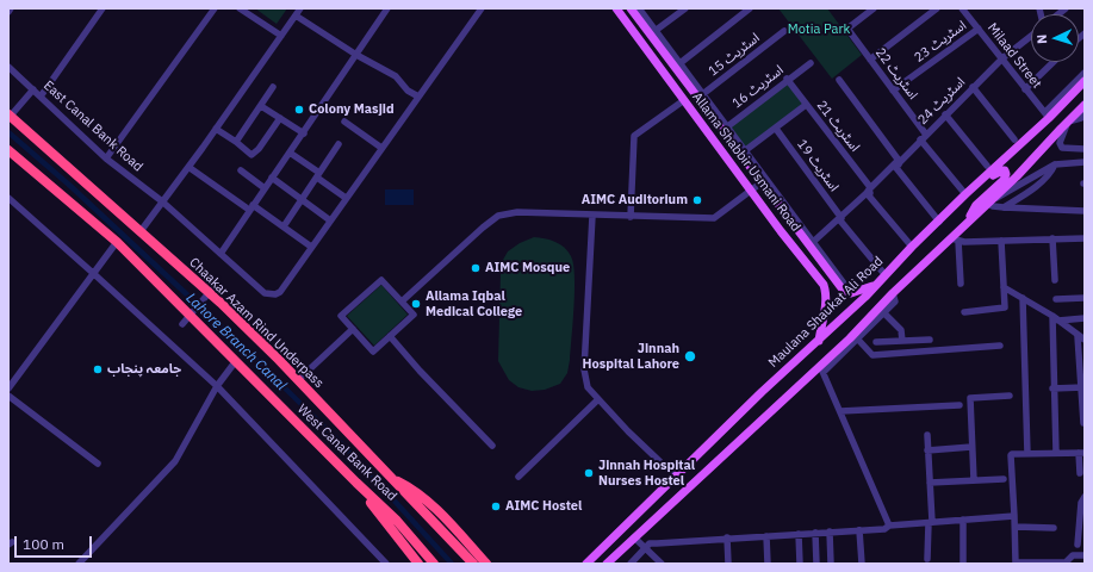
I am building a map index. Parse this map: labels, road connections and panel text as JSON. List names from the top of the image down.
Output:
{
  "streets": {
    "highway": ["Chaakar Azam Rind Underpass", "West Canal Bank Road"],
    "main road": ["Allama Shabbir Usmani Road", "Maulana Shaukat Ali Road"],
    "street": [
      "اسٹریٹ 23",
      "اسٹریٹ 15",
      "Milaad Street",
      "اسٹریٹ 22",
      "اسٹریٹ 16",
      "اسٹریٹ 24",
      "East Canal Bank Road",
      "اسٹریٹ 21",
      "اسٹریٹ 19"
    ]
  },
  "crossings": [
    ["اسٹریٹ 23", "Milaad Street"],
    ["اسٹریٹ 23", "اسٹریٹ 22"],
    ["اسٹریٹ 15", "Allama Shabbir Usmani Road"],
    ["Milaad Street", "اسٹریٹ 24"],
    ["Milaad Street", "Maulana Shaukat Ali Road"],
    ["اسٹریٹ 22", "اسٹریٹ 24"],
    ["اسٹریٹ 22", "Maulana Shaukat Ali Road"],
    ["اسٹریٹ 16", "اسٹریٹ 21"],
    ["اسٹریٹ 16", "Allama Shabbir Usmani Road"],
    ["اسٹریٹ 24", "اسٹریٹ 21"],
    ["اسٹریٹ 24", "Allama Shabbir Usmani Road"],
    ["اسٹریٹ 24", "اسٹریٹ 19"],
    ["اسٹریٹ 21", "Maulana Shaukat Ali Road"],
    ["Allama Shabbir Usmani Road", "Maulana Shaukat Ali Road"],
    ["اسٹریٹ 19", "Maulana Shaukat Ali Road"]
  ],
  "water": ["Lahore Branch Canal"],
  "parks": ["Motia Park"],
  "places": [
    "Colony Masjid",
    "AIMC Auditorium",
    "AIMC Mosque",
    "Allama Iqbal Medical College",
    "Jinnah Hospital Lahore",
    "جامعہ پنجاب",
    "Jinnah Hospital Nurses Hostel",
    "AIMC Hostel"
  ],
  "scale_bar": "100 m",
  "north": "left"
}
